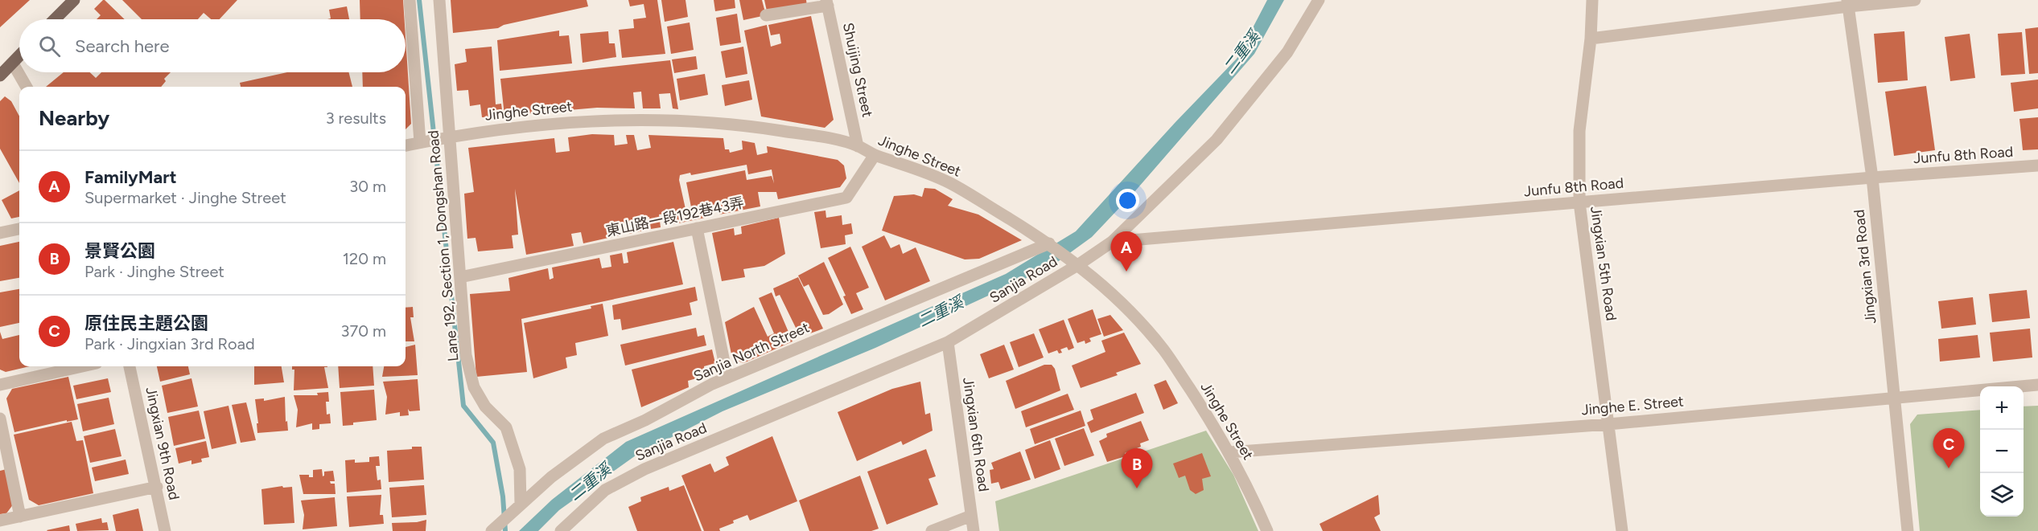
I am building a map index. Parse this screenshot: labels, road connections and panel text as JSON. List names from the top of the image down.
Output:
{
  "streets": {
    "street": [
      "Shuijing Street",
      "Jinghe Street",
      "Junfu 8th Road",
      "東山路一段192巷43弄",
      "Lane 192, Section 1, Dongshan Road",
      "Jingxian 5th Road",
      "Jingxian 3rd Road",
      "Sanjia Road",
      "Sanjia North Street",
      "Jinghe E. Street",
      "Jingxian 6th Road",
      "Jingxian 9th Road"
    ]
  },
  "crossings": [
    ["Shuijing Street", "Jinghe Street"],
    ["Jinghe Street", "東山路一段192巷43弄"],
    ["Jinghe Street", "Lane 192, Section 1, Dongshan Road"],
    ["Jinghe Street", "Sanjia Road"],
    ["Jinghe Street", "Sanjia North Street"],
    ["Jinghe Street", "Jinghe E. Street"],
    ["Junfu 8th Road", "Jingxian 5th Road"],
    ["Junfu 8th Road", "Jingxian 3rd Road"],
    ["Junfu 8th Road", "Sanjia Road"],
    ["東山路一段192巷43弄", "Lane 192, Section 1, Dongshan Road"],
    ["Lane 192, Section 1, Dongshan Road", "Sanjia North Street"],
    ["Jingxian 5th Road", "Jinghe E. Street"],
    ["Jingxian 3rd Road", "Jinghe E. Street"],
    ["Sanjia Road", "Jingxian 6th Road"]
  ],
  "water": ["二重溪"],
  "page": {
    "search": "Search here",
    "heading": ["Nearby", "3 results"],
    "list": [
      {
        "mark": "A",
        "name": "FamilyMart",
        "note": "Supermarket · Jinghe Street",
        "value": "30 m"
      },
      {
        "mark": "B",
        "name": "景賢公園",
        "note": "Park · Jinghe Street",
        "value": "120 m"
      },
      {
        "mark": "C",
        "name": "原住民主題公園",
        "note": "Park · Jingxian 3rd Road",
        "value": "370 m"
      }
    ],
    "pins": ["A", "C", "B"],
    "map_buttons": ["+", "−"]
  }
}
